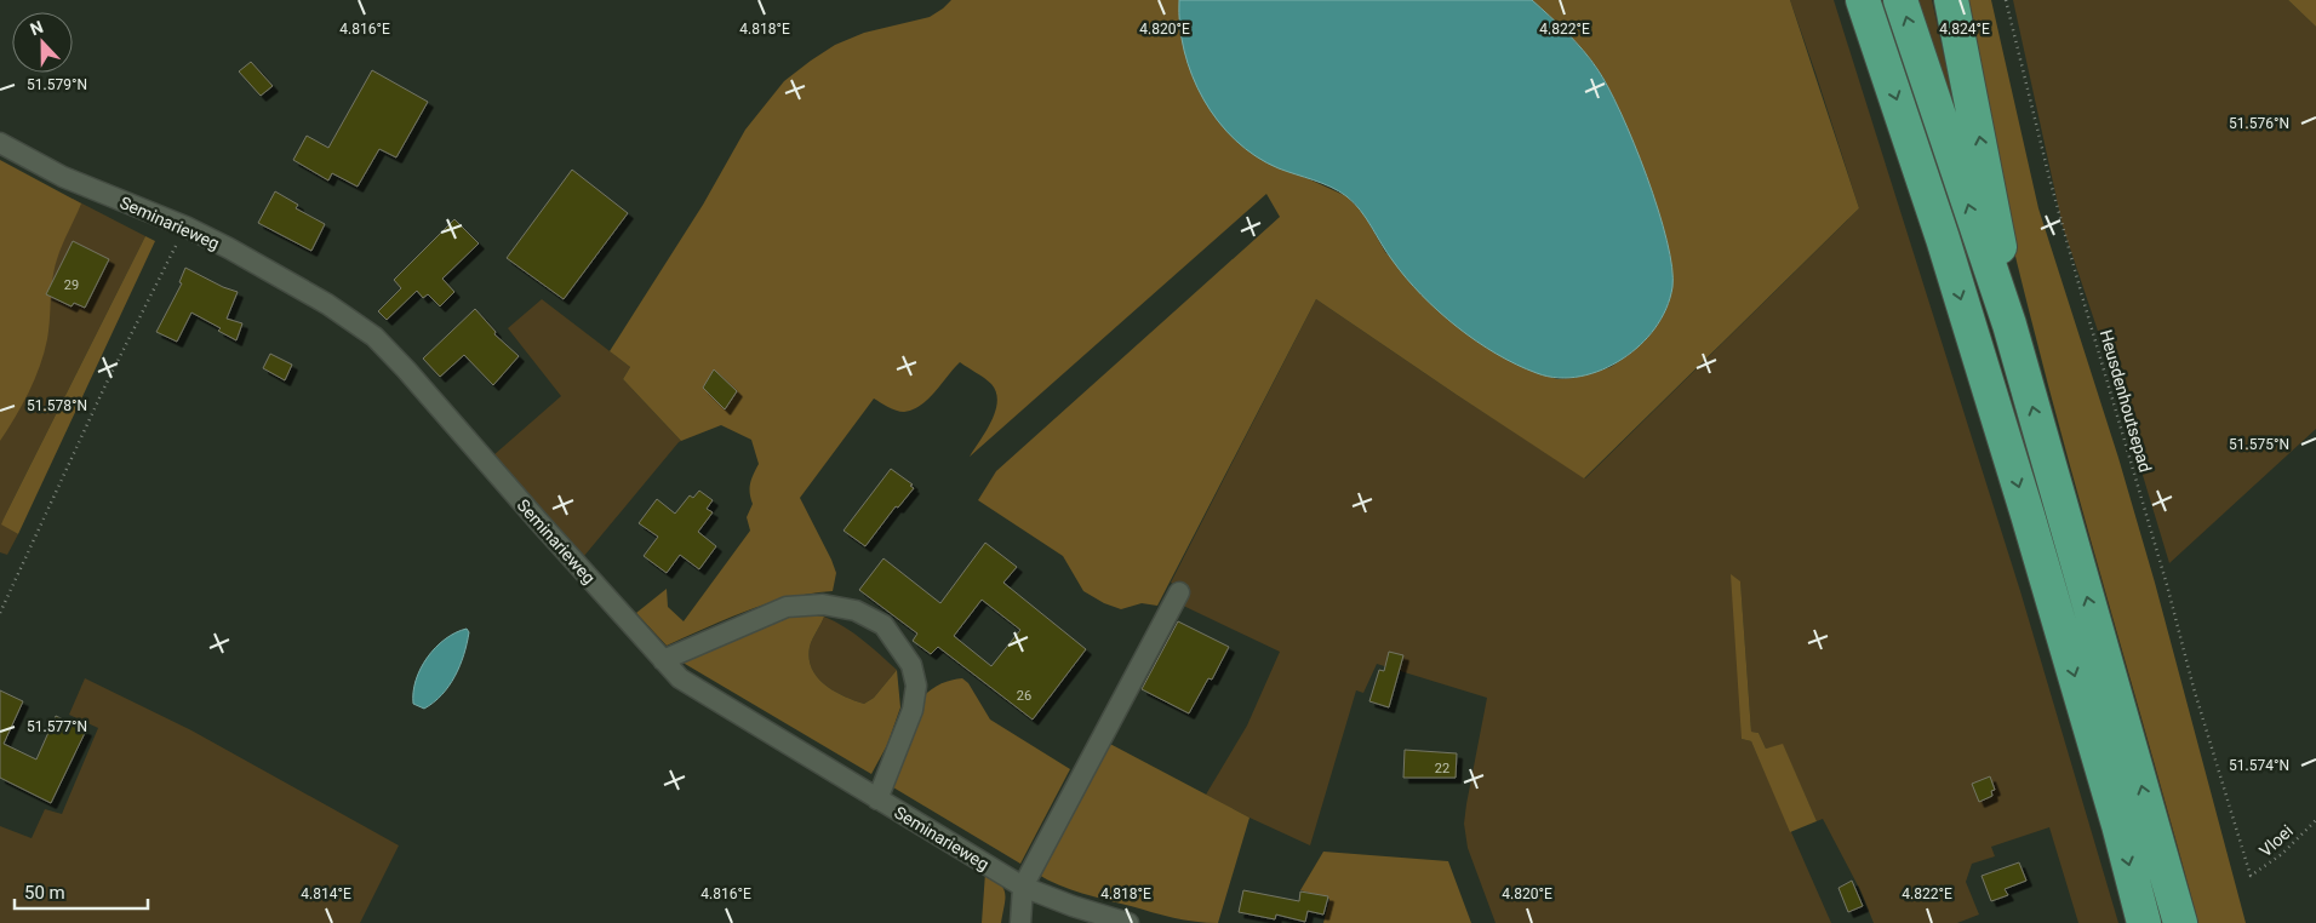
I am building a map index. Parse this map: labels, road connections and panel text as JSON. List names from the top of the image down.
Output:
{
  "streets": {
    "street": ["Seminarieweg"],
    "path": ["Heusdenhoutsepad", "Vloei"]
  },
  "crossings": [
    ["Heusdenhoutsepad", "Vloei"]
  ],
  "house_numbers": ["29", "26", "22"],
  "scale_bar": "50 m",
  "north": "top",
  "coordinates": [
    "4.816°E",
    "4.818°E",
    "4.820°E",
    "4.822°E",
    "4.824°E",
    "51.579°N",
    "51.576°N",
    "51.578°N",
    "51.575°N",
    "51.577°N",
    "51.574°N",
    "4.814°E"
  ]
}
